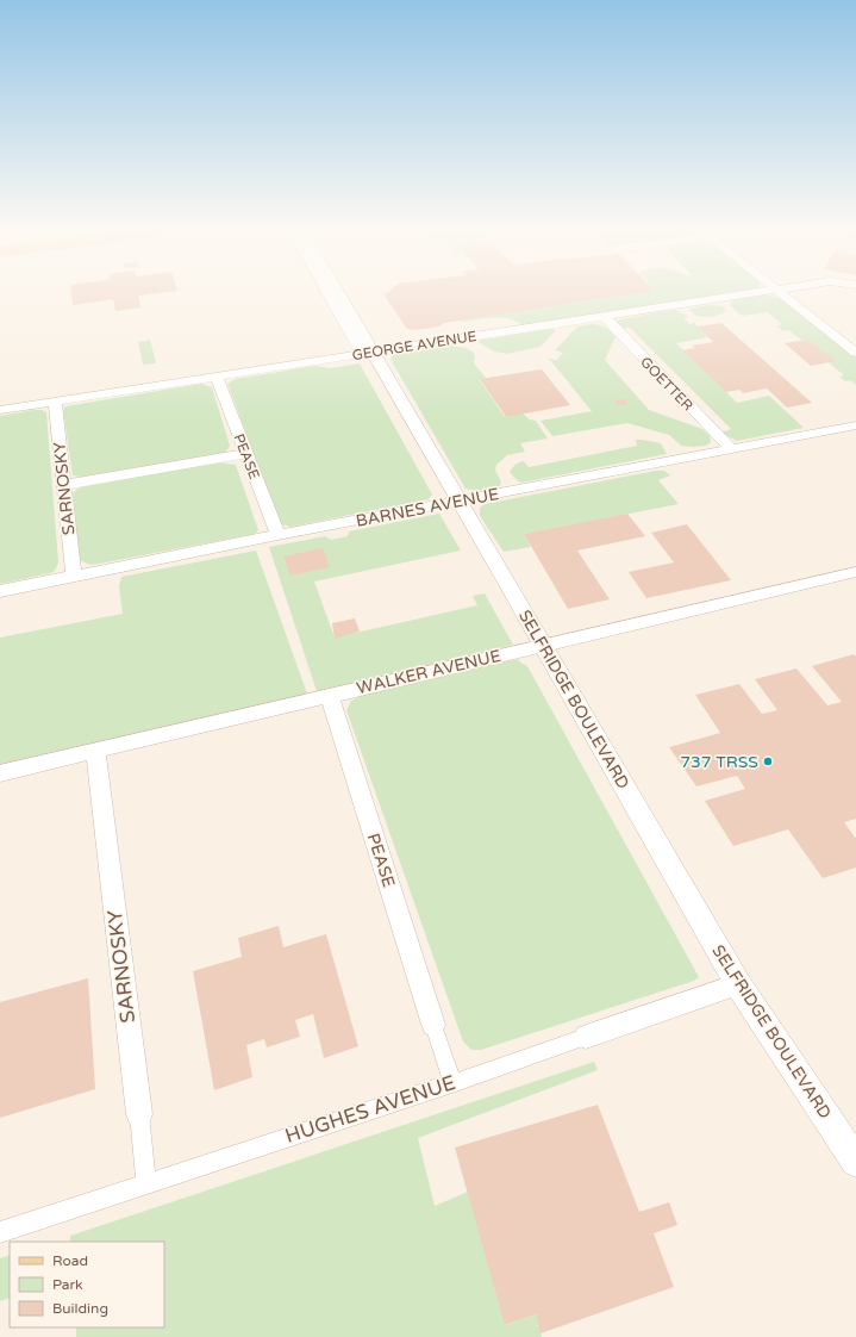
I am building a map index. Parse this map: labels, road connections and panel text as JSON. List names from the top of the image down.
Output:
{
  "streets": {
    "street": [
      "GEORGE AVENUE",
      "GOETTER",
      "PEASE",
      "SARNOSKY",
      "BARNES AVENUE",
      "WALKER AVENUE",
      "SELFRIDGE BOULEVARD",
      "HUGHES AVENUE"
    ]
  },
  "crossings": [
    ["GEORGE AVENUE", "GOETTER"],
    ["GEORGE AVENUE", "PEASE"],
    ["GEORGE AVENUE", "SARNOSKY"],
    ["GEORGE AVENUE", "SELFRIDGE BOULEVARD"],
    ["GOETTER", "BARNES AVENUE"],
    ["PEASE", "BARNES AVENUE"],
    ["PEASE", "WALKER AVENUE"],
    ["SARNOSKY", "BARNES AVENUE"],
    ["SARNOSKY", "WALKER AVENUE"],
    ["SARNOSKY", "HUGHES AVENUE"],
    ["BARNES AVENUE", "SELFRIDGE BOULEVARD"],
    ["WALKER AVENUE", "SELFRIDGE BOULEVARD"],
    ["SELFRIDGE BOULEVARD", "HUGHES AVENUE"]
  ],
  "places": ["737 TRSS"],
  "legend": ["Road", "Park", "Building"]
}
